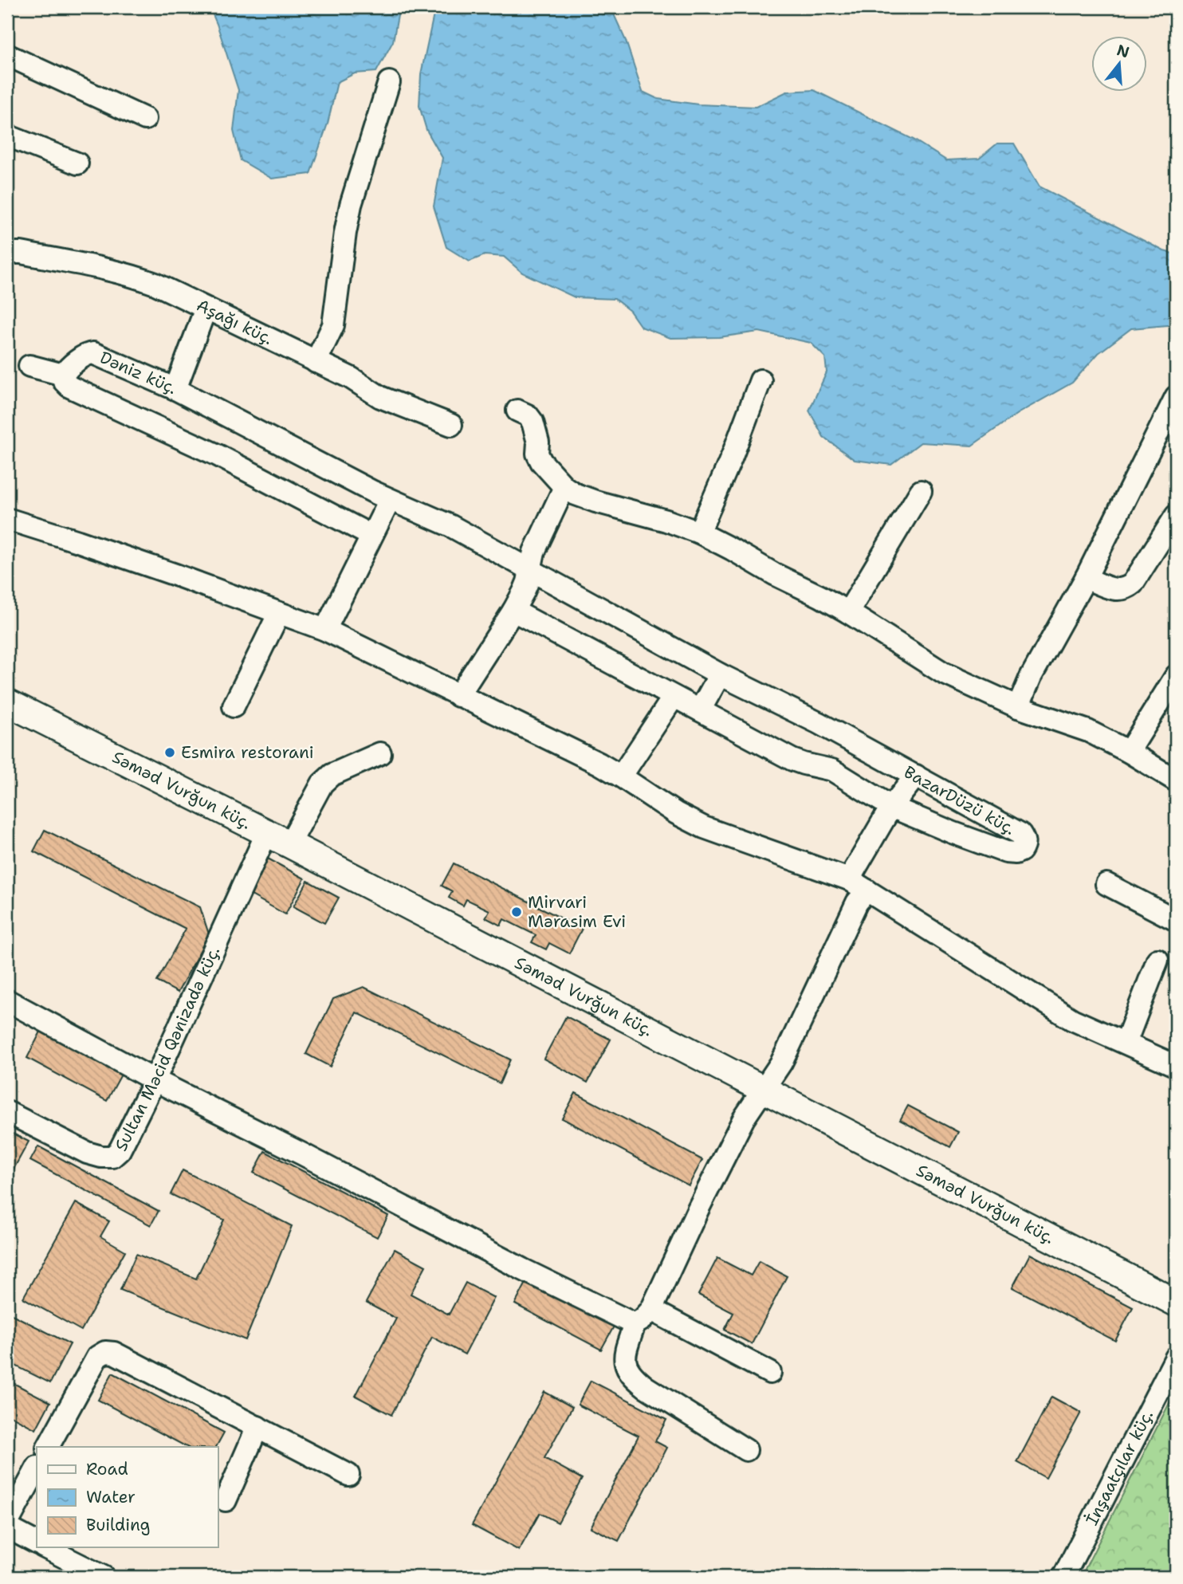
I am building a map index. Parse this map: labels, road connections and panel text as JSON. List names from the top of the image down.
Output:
{
  "streets": {
    "main road": ["Səməd Vurğun küç."],
    "street": [
      "Aşağı küç.",
      "Dəniz küç.",
      "BazarDüzü küç.",
      "Sultan Məcid Qənizadə küç.",
      "İnşaatçılar küç."
    ]
  },
  "crossings": [
    ["Dəniz küç.", "BazarDüzü küç."],
    ["Səməd Vurğun küç.", "Sultan Məcid Qənizadə küç."]
  ],
  "places": ["Esmira restorani", "Mirvari Mərasim Evi"],
  "legend": ["Road", "Water", "Building"],
  "north": "top"
}
